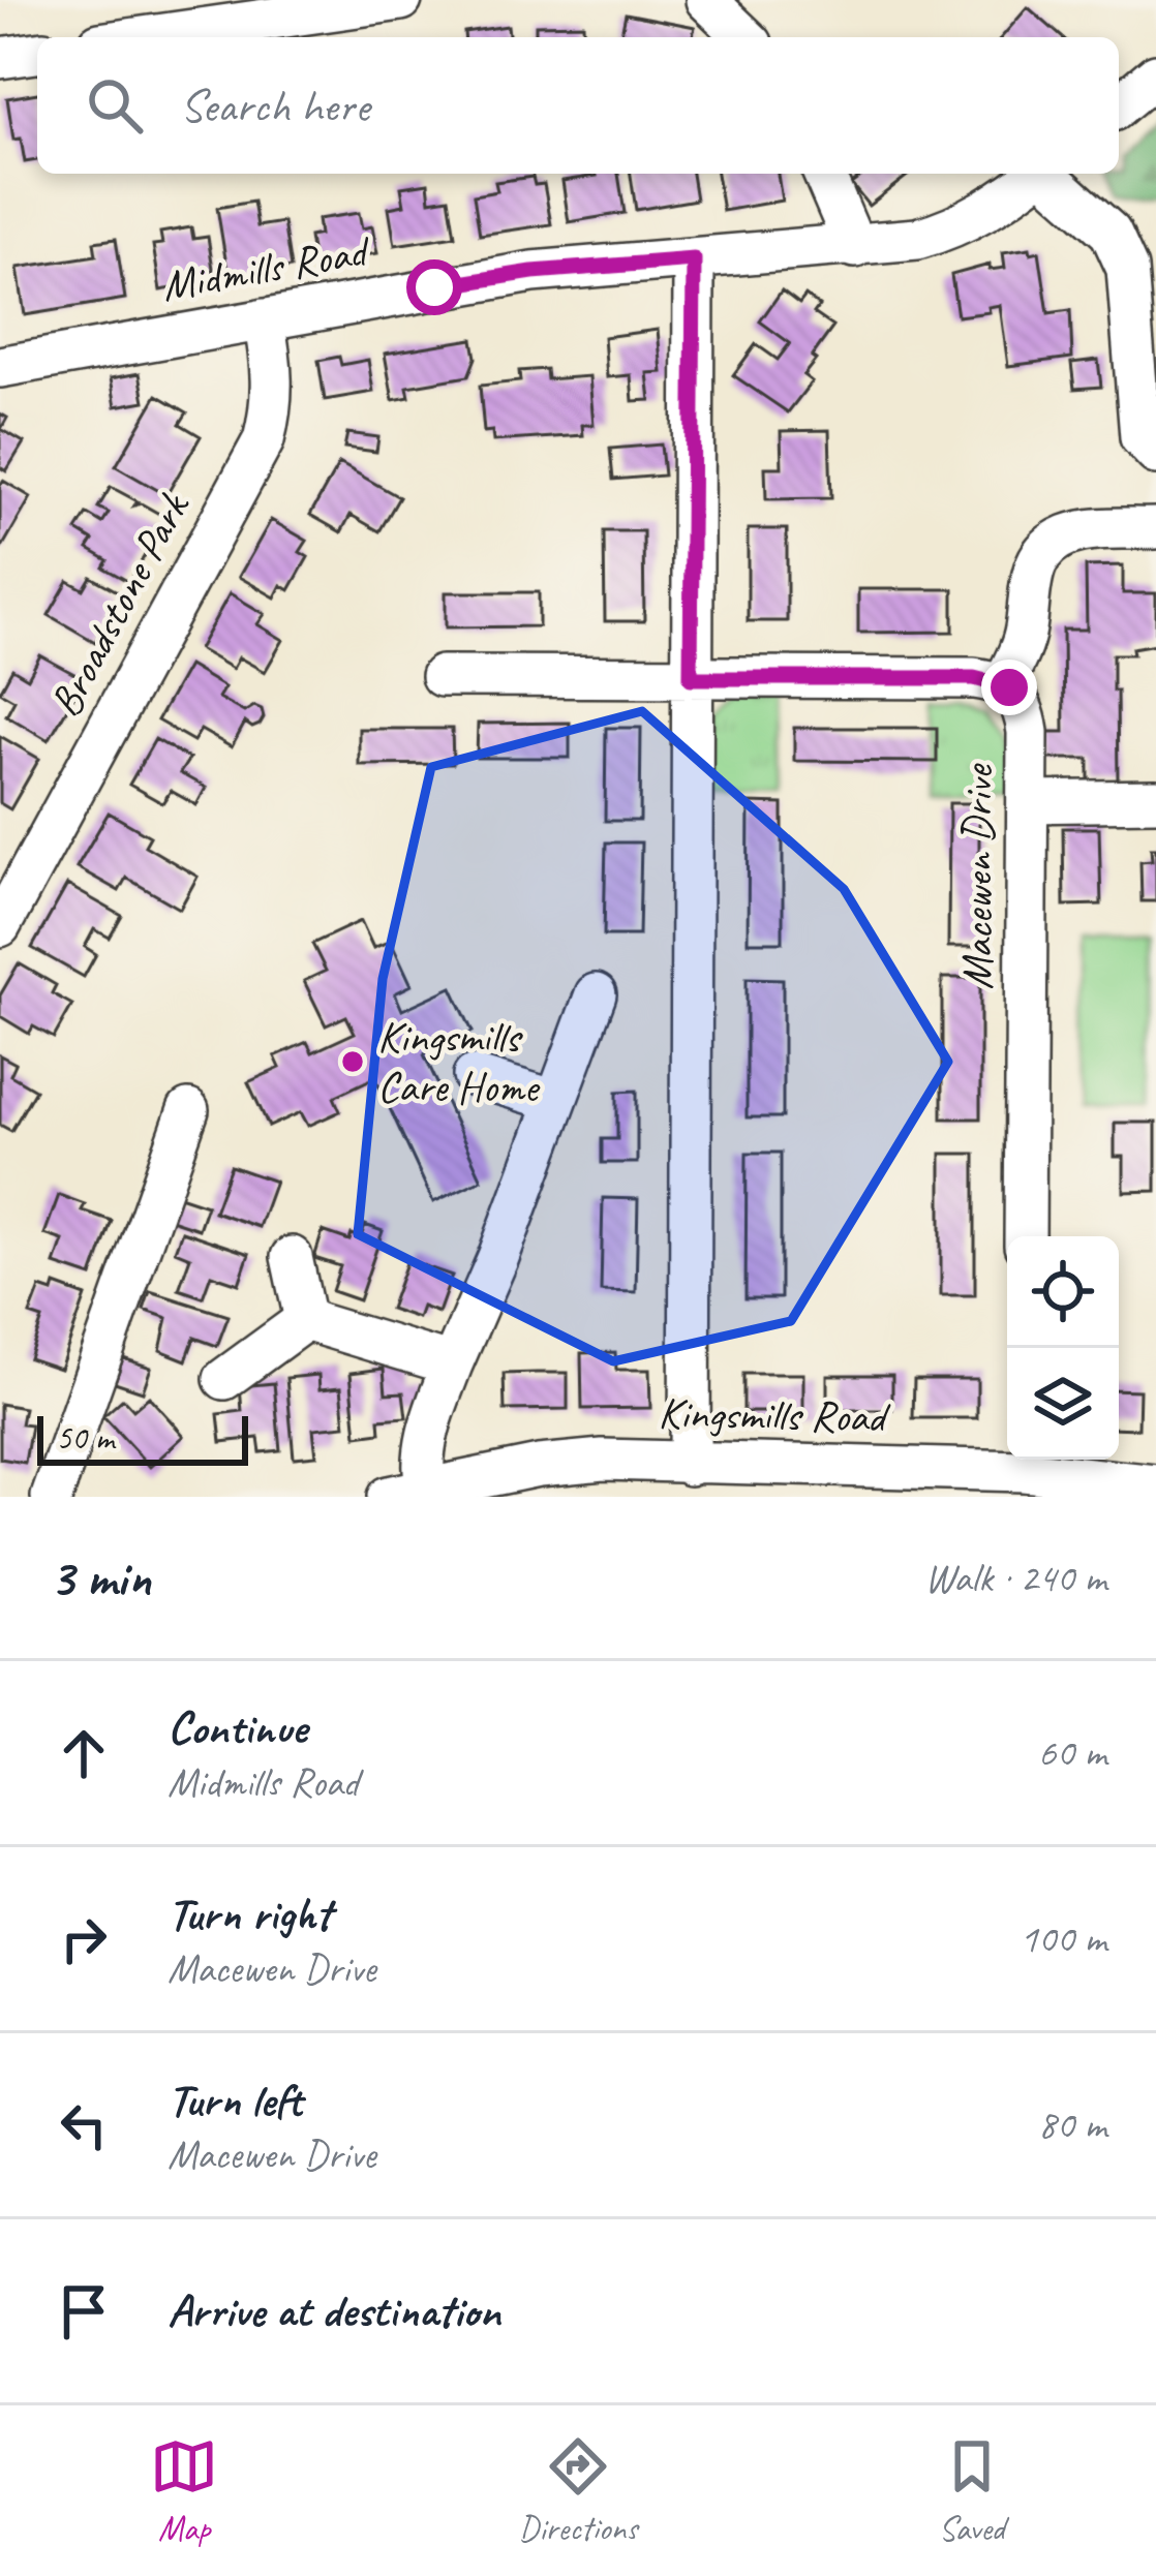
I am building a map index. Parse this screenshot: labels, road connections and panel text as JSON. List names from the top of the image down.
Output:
{
  "streets": {
    "street": [
      "Midmills Road",
      "Broadstone Park",
      "Macewen Drive",
      "Kingsmills Road"
    ]
  },
  "crossings": [
    ["Midmills Road", "Broadstone Park"]
  ],
  "places": ["Kingsmills Care Home"],
  "scale_bar": "50 m",
  "page": {
    "search": "Search here",
    "scale": "50 m",
    "heading": ["3 min", "Walk · 240 m"],
    "list": [
      ["Continue", "Midmills Road", "60 m"],
      ["Turn right", "Macewen Drive", "100 m"],
      ["Turn left", "Macewen Drive", "80 m"],
      "Arrive at destination"
    ],
    "nav": ["Map", "Directions", "Saved"]
  }
}
